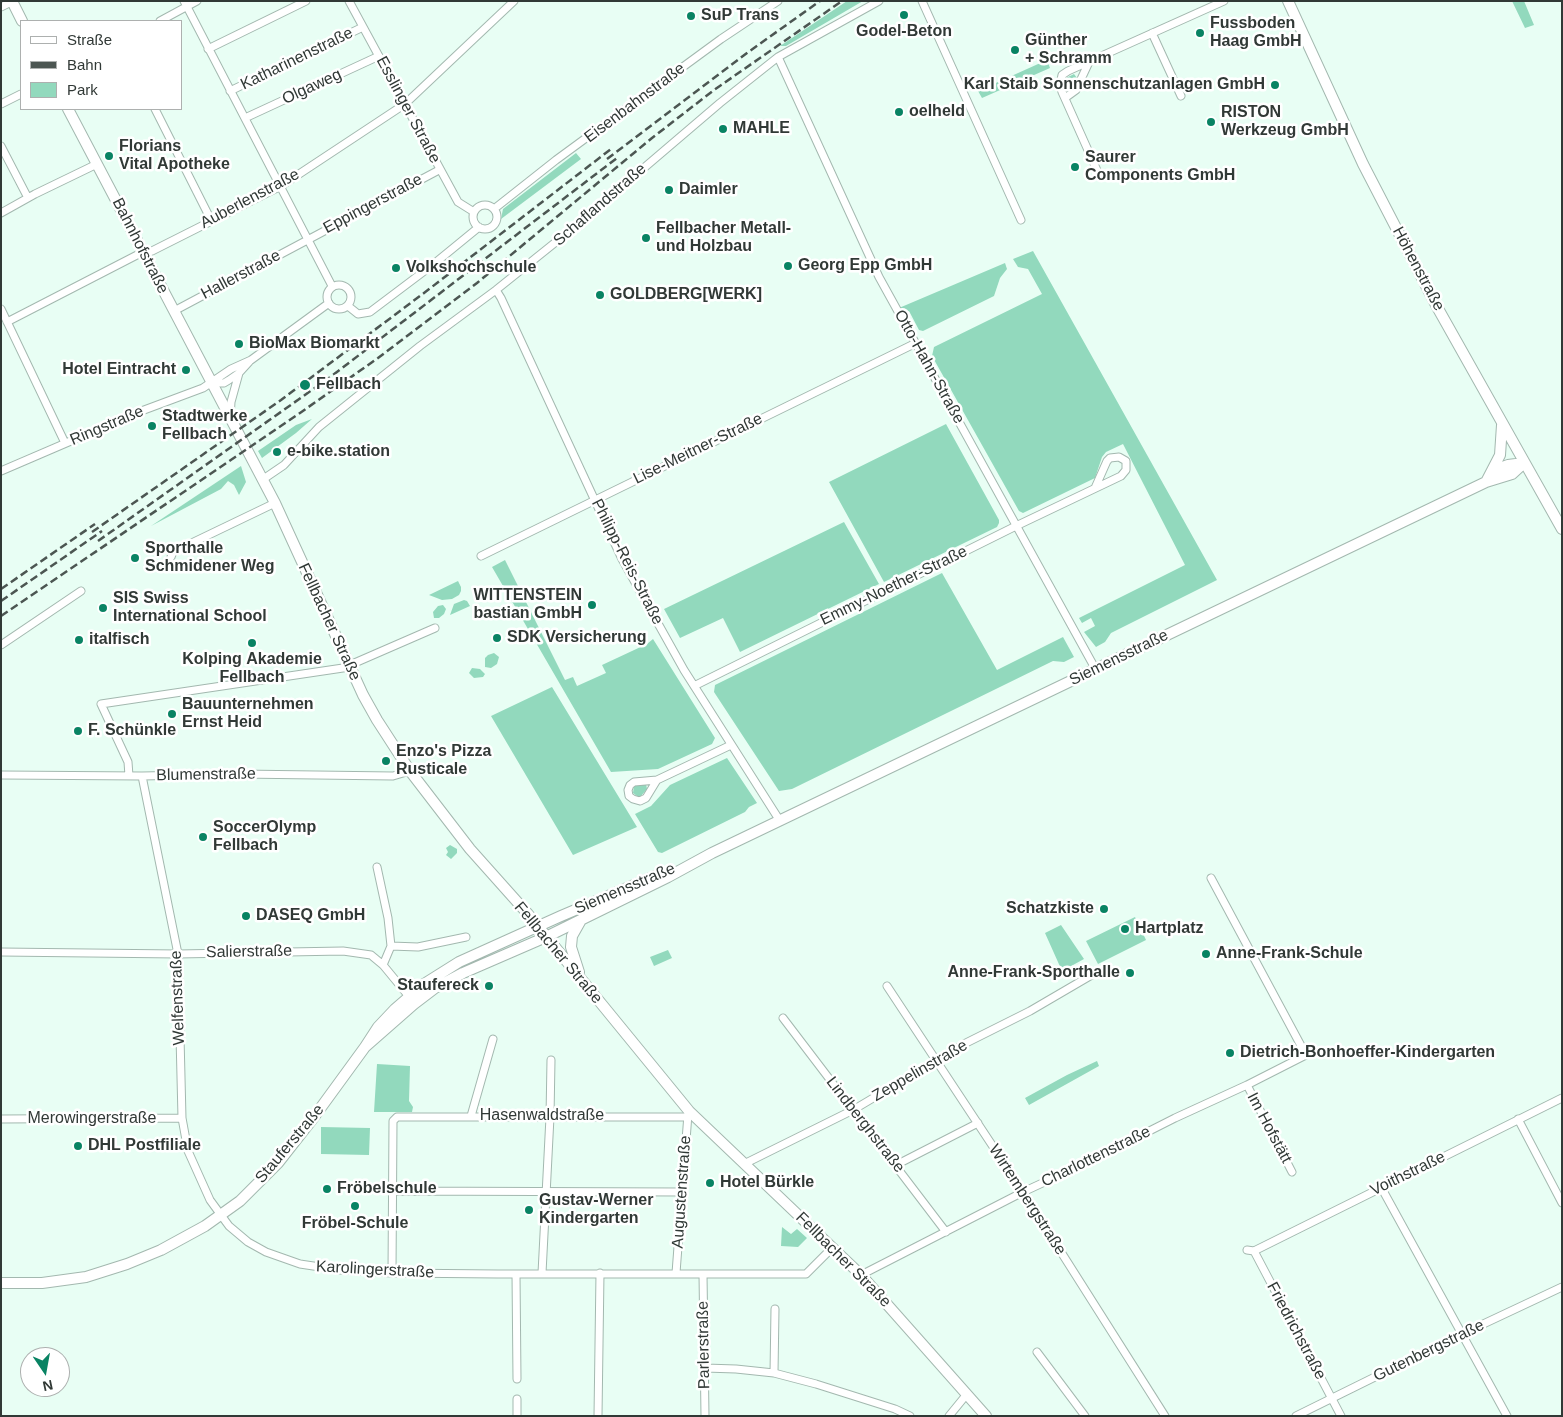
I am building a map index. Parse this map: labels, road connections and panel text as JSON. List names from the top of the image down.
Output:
{
  "streets": {
    "main road": [
      "Bahnhofstraße",
      "Höhenstraße",
      "Fellbacher Straße",
      "Siemensstraße",
      "Stauferstraße"
    ],
    "street": [
      "Katharinenstraße",
      "Olgaweg",
      "Eisenbahnstraße",
      "Esslinger Straße",
      "Auberlenstraße",
      "Eppingerstraße",
      "Schaflandstraße",
      "Hallerstraße",
      "Otto-Hahn-Straße",
      "Ringstraße",
      "Lise-Meitner-Straße",
      "Philipp-Reis-Straße",
      "Emmy-Noether-Straße",
      "Blumenstraße",
      "Salierstraße",
      "Welfenstraße",
      "Zeppelinstraße",
      "Hasenwaldstraße",
      "Merowingerstraße",
      "Lindberghstraße",
      "Im Hofstätt",
      "Charlottenstraße",
      "Voithstraße",
      "Augustenstraße",
      "Wirtembergstraße",
      "Karolingerstraße",
      "Friedrichstraße",
      "Parlerstraße",
      "Gutenbergstraße"
    ]
  },
  "crossings": [
    ["Katharinenstraße", "Esslinger Straße"],
    ["Olgaweg", "Esslinger Straße"],
    ["Eisenbahnstraße", "Esslinger Straße"],
    ["Esslinger Straße", "Auberlenstraße"],
    ["Esslinger Straße", "Eppingerstraße"],
    ["Auberlenstraße", "Bahnhofstraße"],
    ["Eppingerstraße", "Hallerstraße"],
    ["Schaflandstraße", "Otto-Hahn-Straße"],
    ["Schaflandstraße", "Philipp-Reis-Straße"],
    ["Schaflandstraße", "Fellbacher Straße"],
    ["Bahnhofstraße", "Hallerstraße"],
    ["Bahnhofstraße", "Ringstraße"],
    ["Bahnhofstraße", "Fellbacher Straße"],
    ["Höhenstraße", "Siemensstraße"],
    ["Otto-Hahn-Straße", "Lise-Meitner-Straße"],
    ["Otto-Hahn-Straße", "Emmy-Noether-Straße"],
    ["Otto-Hahn-Straße", "Siemensstraße"],
    ["Ringstraße", "Fellbacher Straße"],
    ["Lise-Meitner-Straße", "Philipp-Reis-Straße"],
    ["Philipp-Reis-Straße", "Emmy-Noether-Straße"],
    ["Philipp-Reis-Straße", "Siemensstraße"],
    ["Fellbacher Straße", "Siemensstraße"],
    ["Fellbacher Straße", "Blumenstraße"],
    ["Fellbacher Straße", "Zeppelinstraße"],
    ["Fellbacher Straße", "Hasenwaldstraße"],
    ["Fellbacher Straße", "Stauferstraße"],
    ["Fellbacher Straße", "Charlottenstraße"],
    ["Fellbacher Straße", "Augustenstraße"],
    ["Fellbacher Straße", "Karolingerstraße"],
    ["Siemensstraße", "Stauferstraße"],
    ["Blumenstraße", "Welfenstraße"],
    ["Salierstraße", "Welfenstraße"],
    ["Salierstraße", "Stauferstraße"],
    ["Welfenstraße", "Merowingerstraße"],
    ["Welfenstraße", "Stauferstraße"],
    ["Welfenstraße", "Karolingerstraße"],
    ["Zeppelinstraße", "Lindberghstraße"],
    ["Zeppelinstraße", "Wirtembergstraße"],
    ["Hasenwaldstraße", "Augustenstraße"],
    ["Lindberghstraße", "Charlottenstraße"],
    ["Im Hofstätt", "Charlottenstraße"],
    ["Stauferstraße", "Karolingerstraße"],
    ["Charlottenstraße", "Wirtembergstraße"],
    ["Voithstraße", "Friedrichstraße"],
    ["Augustenstraße", "Karolingerstraße"],
    ["Karolingerstraße", "Parlerstraße"],
    ["Friedrichstraße", "Gutenbergstraße"]
  ],
  "places": [
    "Godel-Beton",
    "SuP Trans",
    "Fussboden Haag GmbH",
    "Günther + Schramm",
    "Karl Staib Sonnenschutzanlagen GmbH",
    "oelheld",
    "RISTON Werkzeug GmbH",
    "MAHLE",
    "Florians Vital Apotheke",
    "Saurer Components GmbH",
    "Daimler",
    "Fellbacher Metall- und Holzbau",
    "Georg Epp GmbH",
    "Volkshochschule",
    "GOLDBERG[WERK]",
    "BioMax Biomarkt",
    "Hotel Eintracht",
    "Fellbach",
    "Stadtwerke Fellbach",
    "e-bike.station",
    "Sporthalle Schmidener Weg",
    "WITTENSTEIN bastian GmbH",
    "SIS Swiss International School",
    "SDK Versicherung",
    "italfisch",
    "Kolping Akademie Fellbach",
    "Bauunternehmen Ernst Heid",
    "F. Schünkle",
    "Enzo's Pizza Rusticale",
    "SoccerOlymp Fellbach",
    "Schatzkiste",
    "DASEQ GmbH",
    "Hartplatz",
    "Anne-Frank-Schule",
    "Anne-Frank-Sporthalle",
    "Staufereck",
    "Dietrich-Bonhoeffer-Kindergarten",
    "DHL Postfiliale",
    "Hotel Bürkle",
    "Fröbelschule",
    "Fröbel-Schule",
    "Gustav-Werner Kindergarten"
  ],
  "legend": ["Straße", "Bahn", "Park"],
  "north": "bottom"
}
